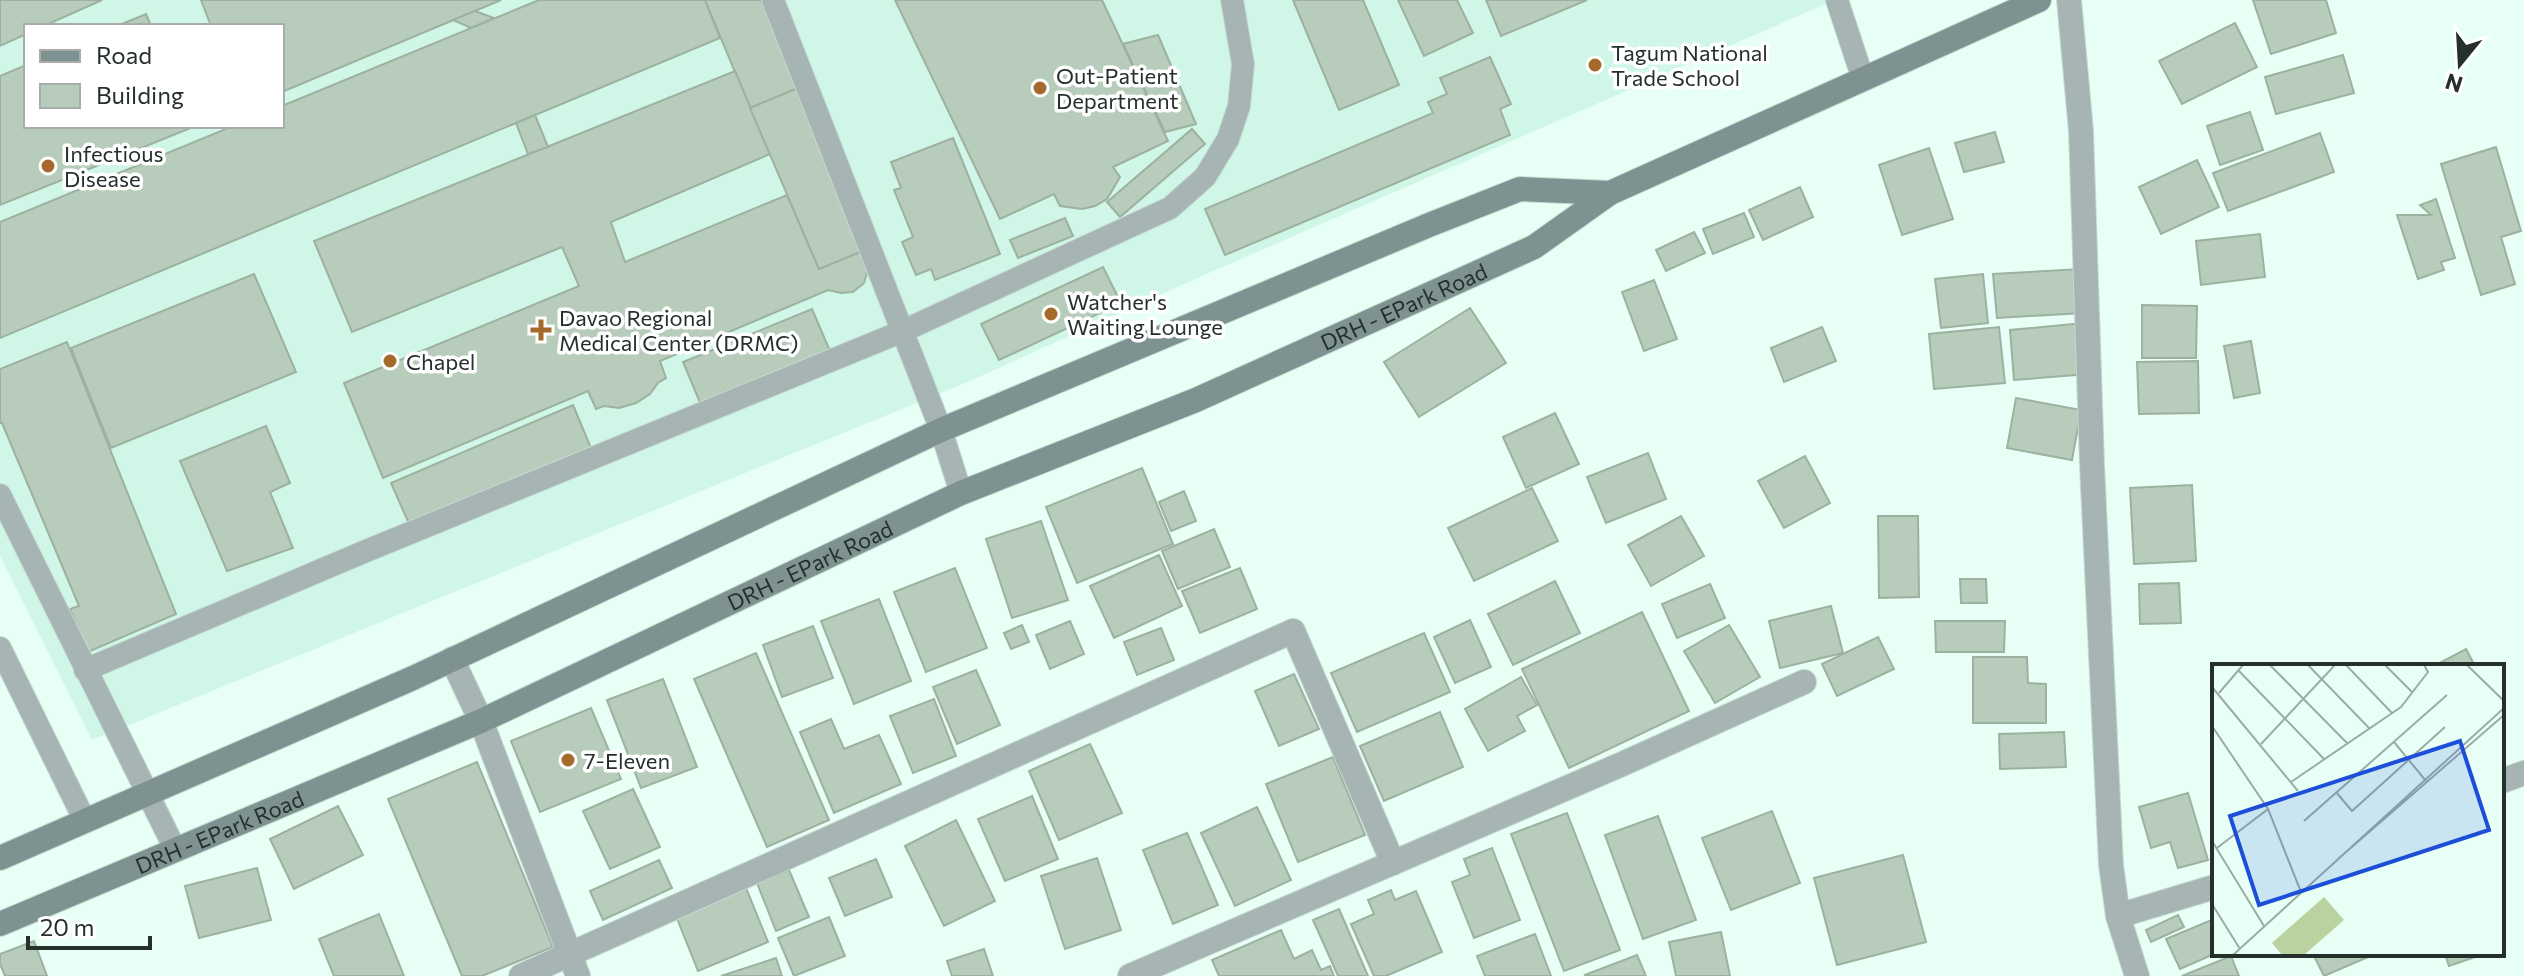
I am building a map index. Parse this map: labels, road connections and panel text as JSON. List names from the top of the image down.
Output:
{
  "streets": {
    "main road": ["DRH - EPark Road"]
  },
  "places": {
    "other": [
      "Tagum National Trade School",
      "Out-Patient Department",
      "Infectious Disease",
      "Watcher's Waiting Lounge",
      "Chapel",
      "7-Eleven"
    ],
    "health": ["Davao Regional Medical Center (DRMC)"]
  },
  "legend": ["Road", "Building"],
  "scale_bar": "20 m",
  "north": "bottom"
}
